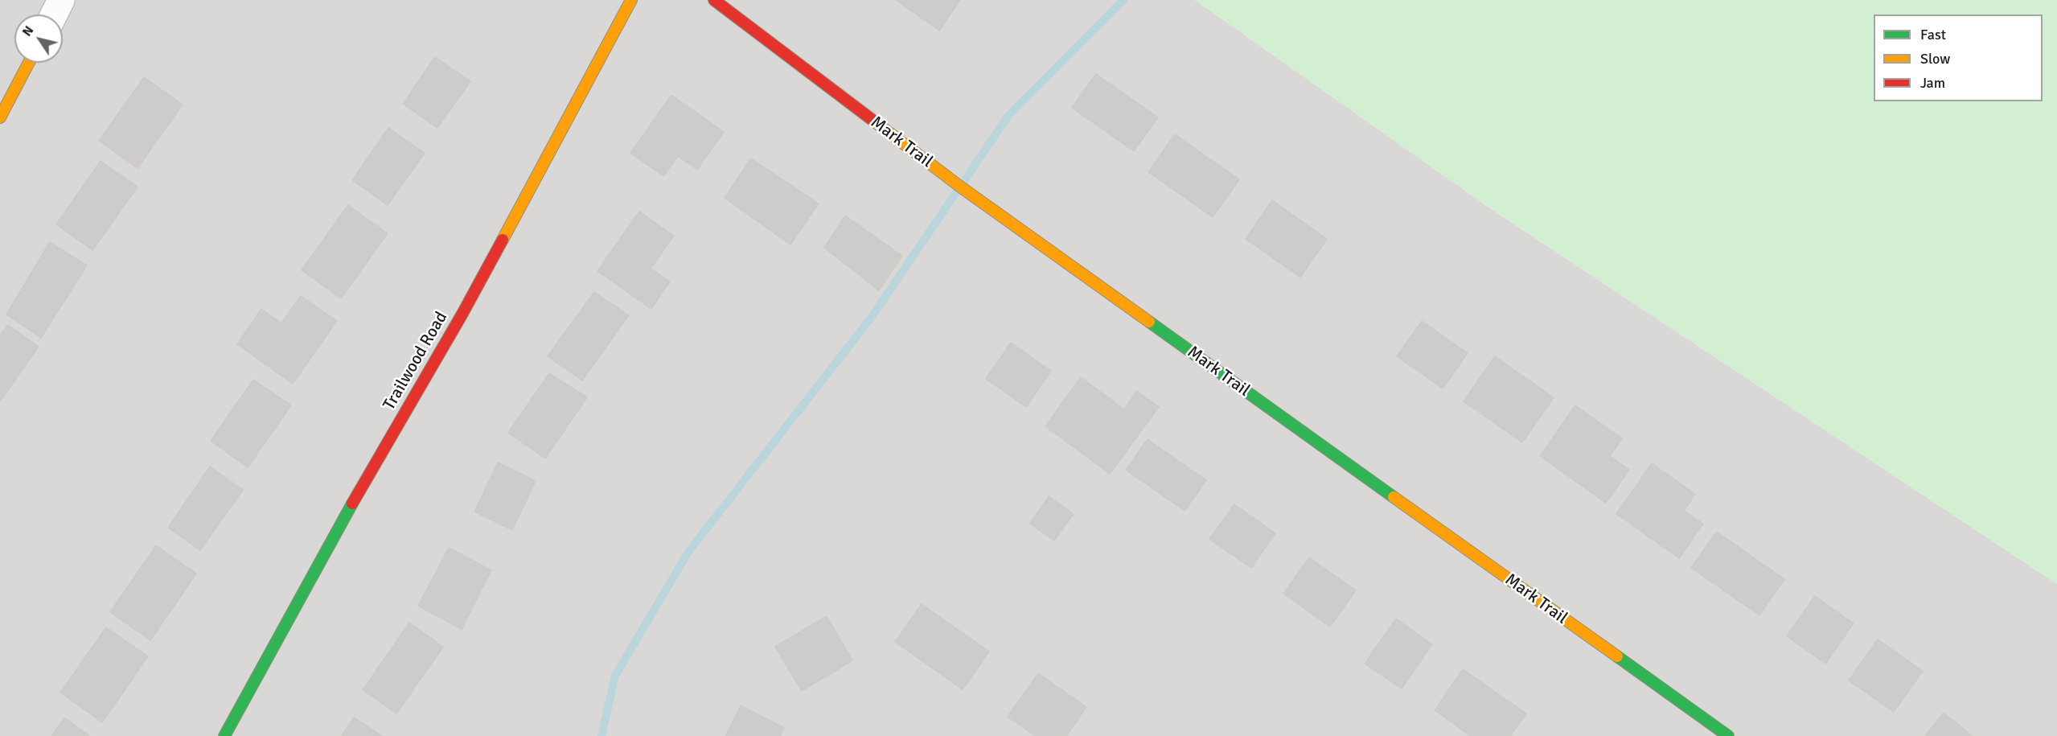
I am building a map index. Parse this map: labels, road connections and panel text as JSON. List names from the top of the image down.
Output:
{
  "streets": {
    "street": ["Mark Trail", "Trailwood Road"]
  },
  "legend": ["Fast", "Slow", "Jam"],
  "north": "top left"
}
